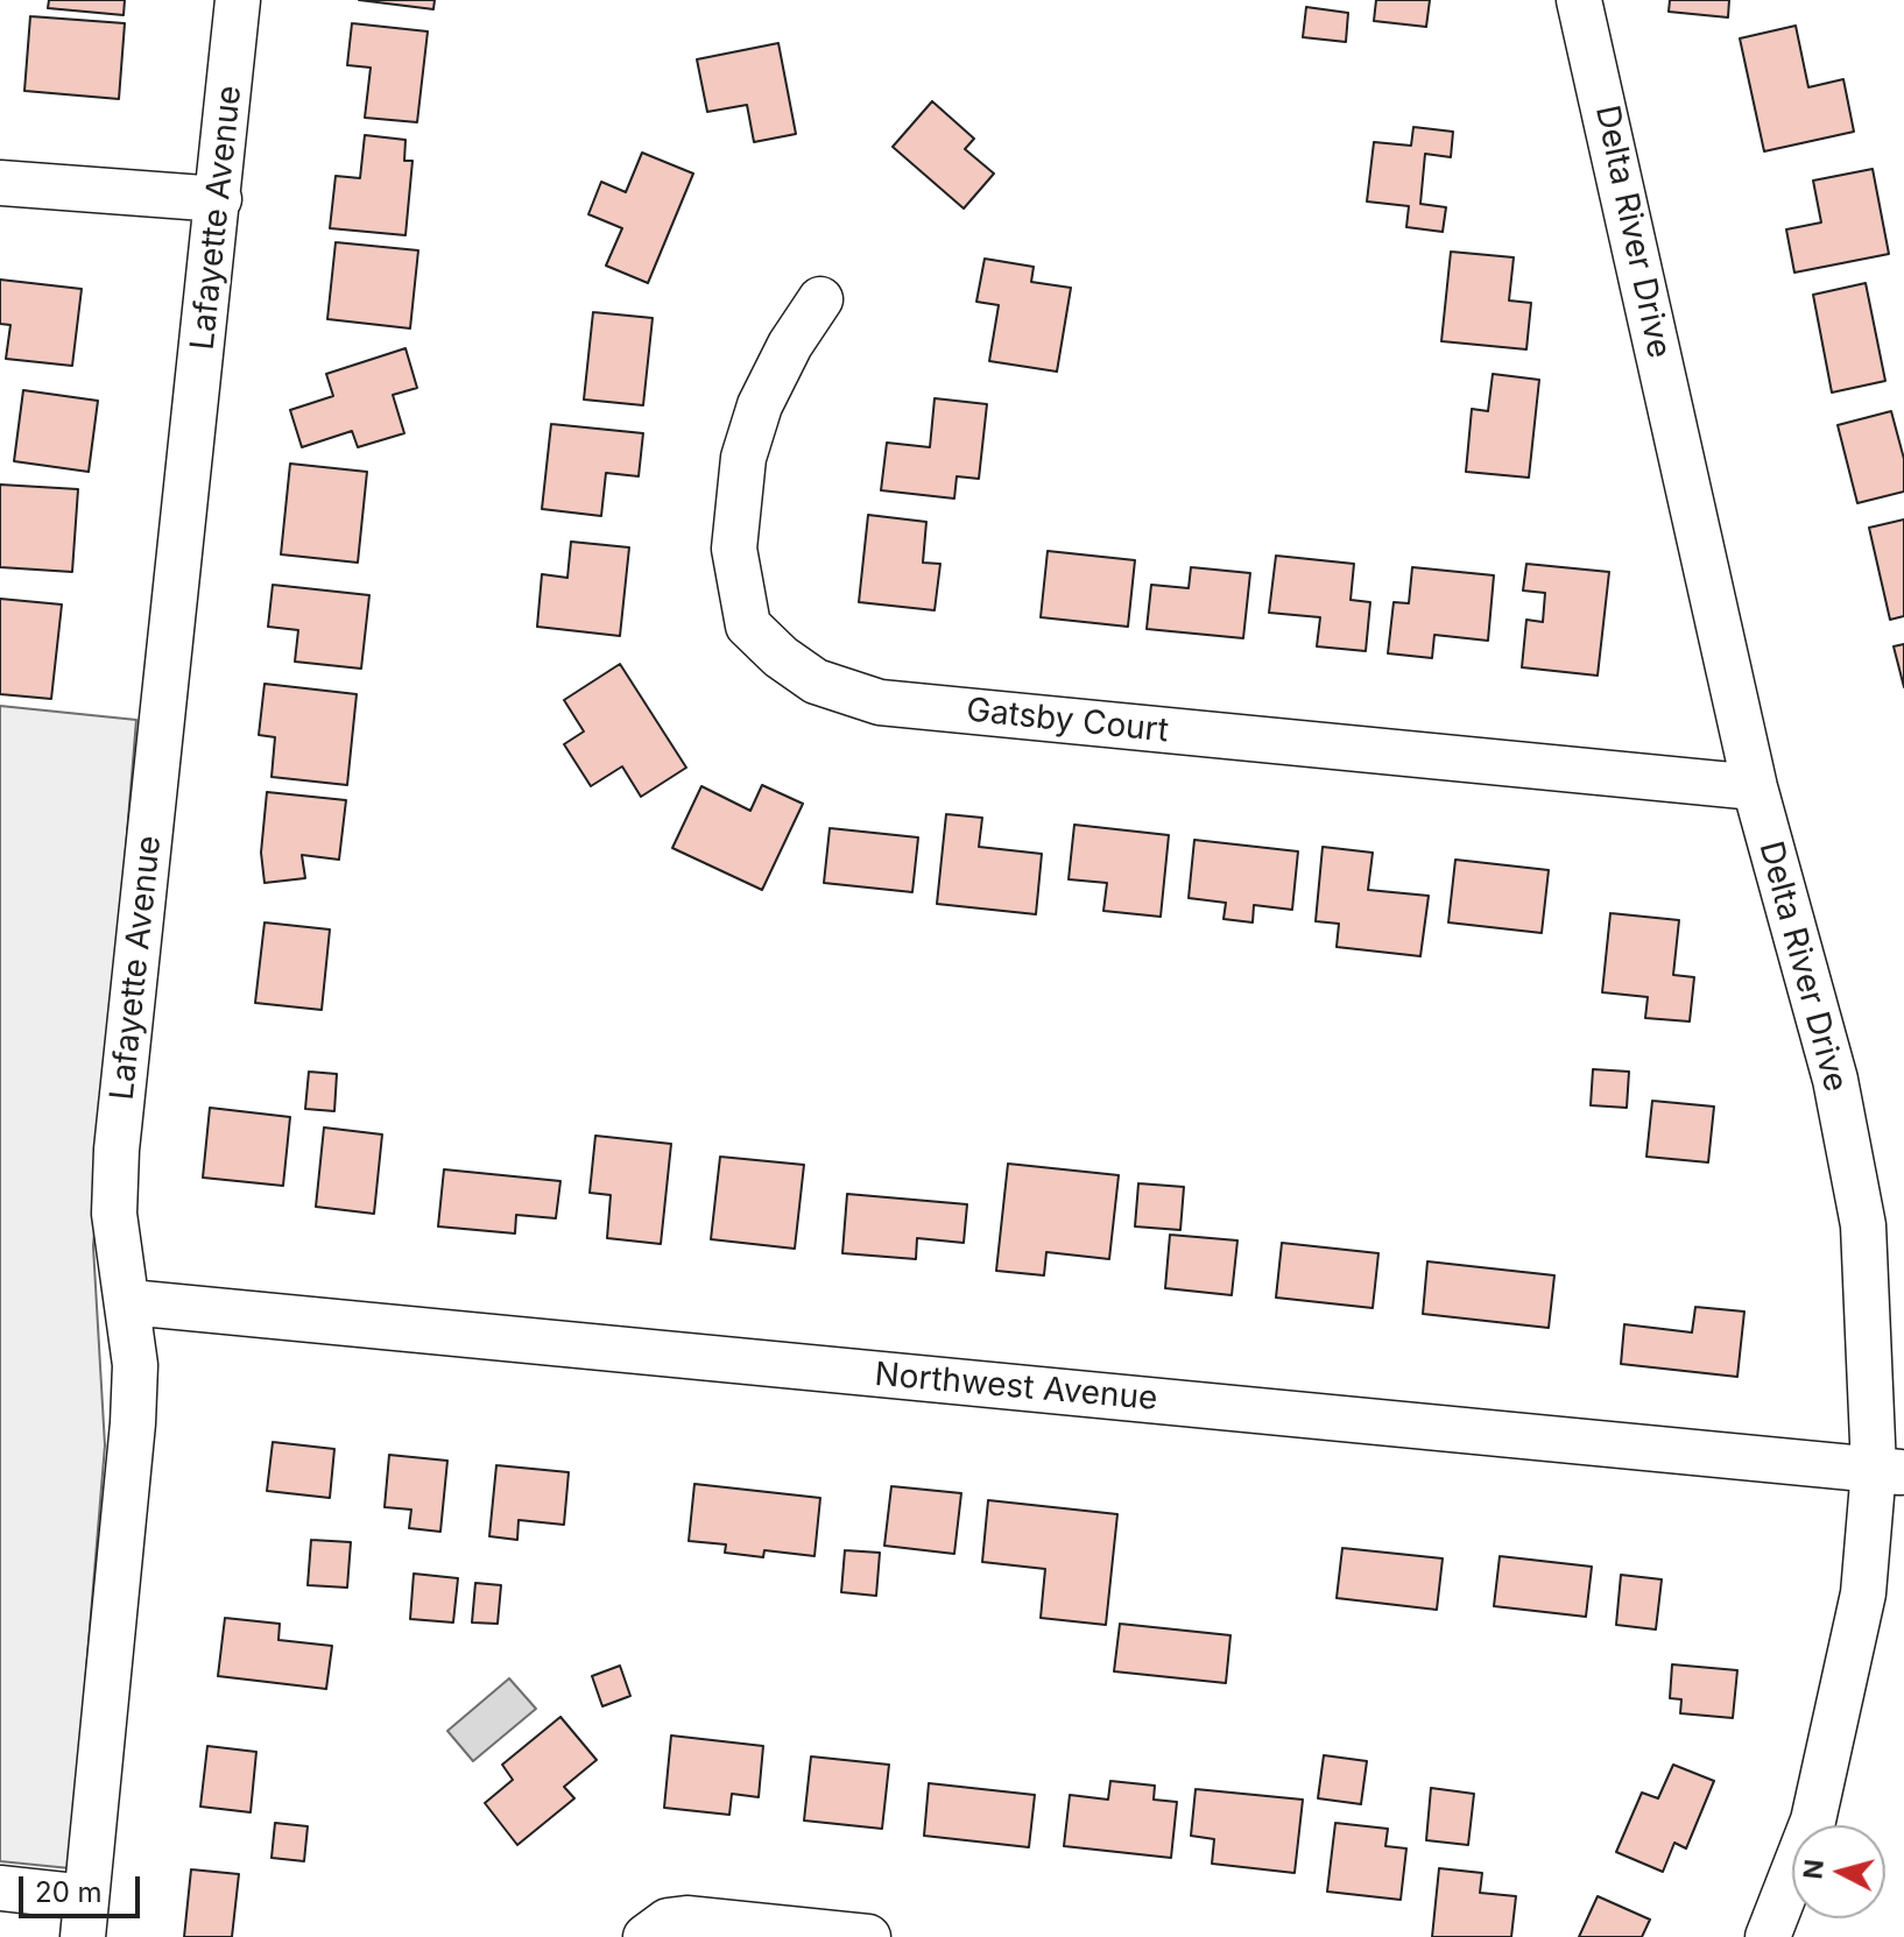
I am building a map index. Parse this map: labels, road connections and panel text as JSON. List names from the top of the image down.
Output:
{
  "streets": {
    "street": [
      "Lafayette Avenue",
      "Delta River Drive",
      "Gatsby Court",
      "Northwest Avenue"
    ]
  },
  "crossings": [
    ["Lafayette Avenue", "Northwest Avenue"],
    ["Delta River Drive", "Gatsby Court"],
    ["Delta River Drive", "Northwest Avenue"]
  ],
  "scale_bar": "20 m",
  "north": "left"
}
